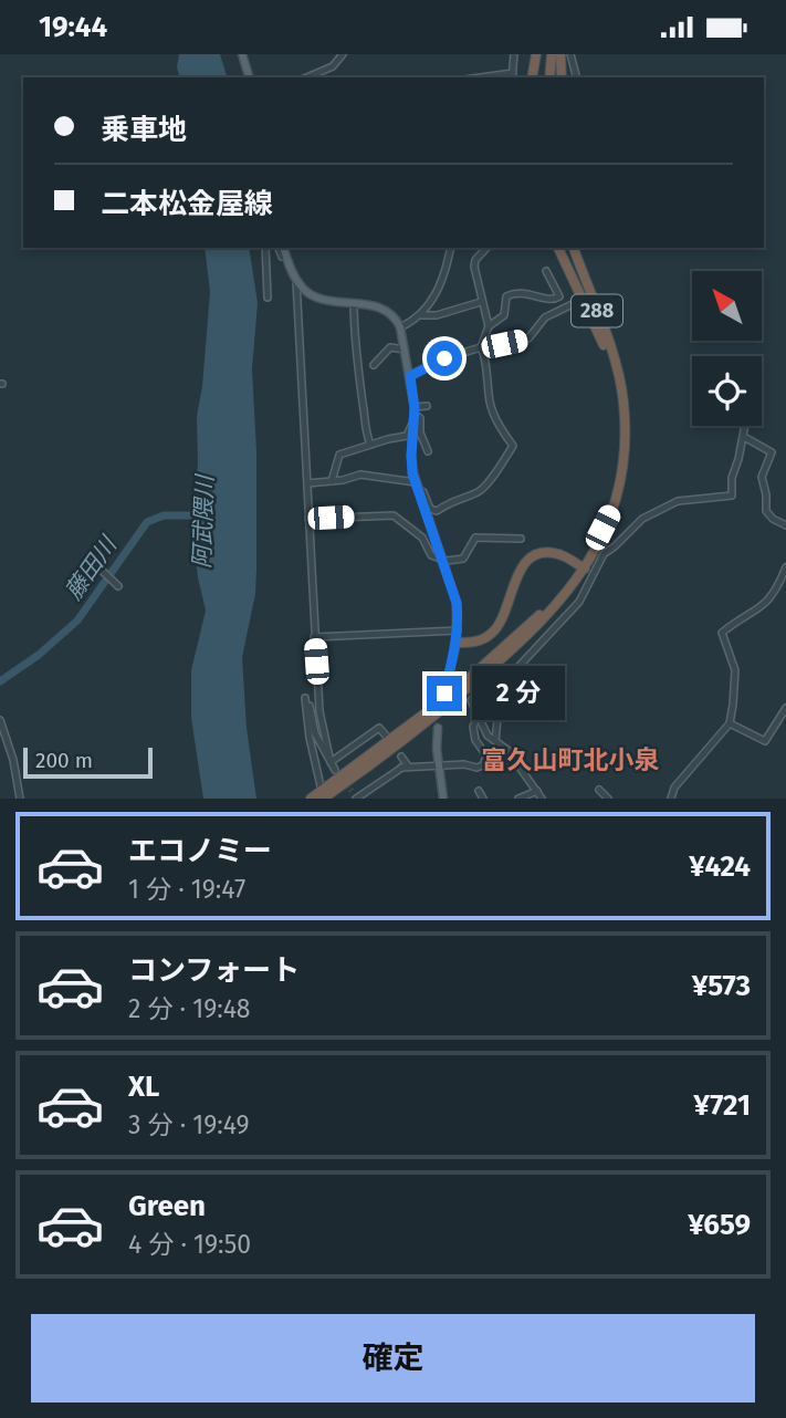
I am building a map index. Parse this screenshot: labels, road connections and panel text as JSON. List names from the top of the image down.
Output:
{
  "streets": {
    "highway": ["288"]
  },
  "districts": ["富久山町北小泉"],
  "water": ["阿武隈川", "藤田川"],
  "scale_bar": "200 m",
  "north": "top left",
  "page": {
    "status": "19:44",
    "banner": ["乗車地", "二本松金屋線"],
    "bubble": "2 分",
    "scale": "200 m",
    "list": [
      {
        "name": "エコノミー",
        "note": "1 分 · 19:47",
        "value": "¥424"
      },
      {
        "name": "コンフォート",
        "note": "2 分 · 19:48",
        "value": "¥573"
      },
      {
        "name": "XL",
        "note": "3 分 · 19:49",
        "value": "¥721"
      },
      {
        "name": "Green",
        "note": "4 分 · 19:50",
        "value": "¥659"
      }
    ],
    "buttons": "確定"
  }
}
